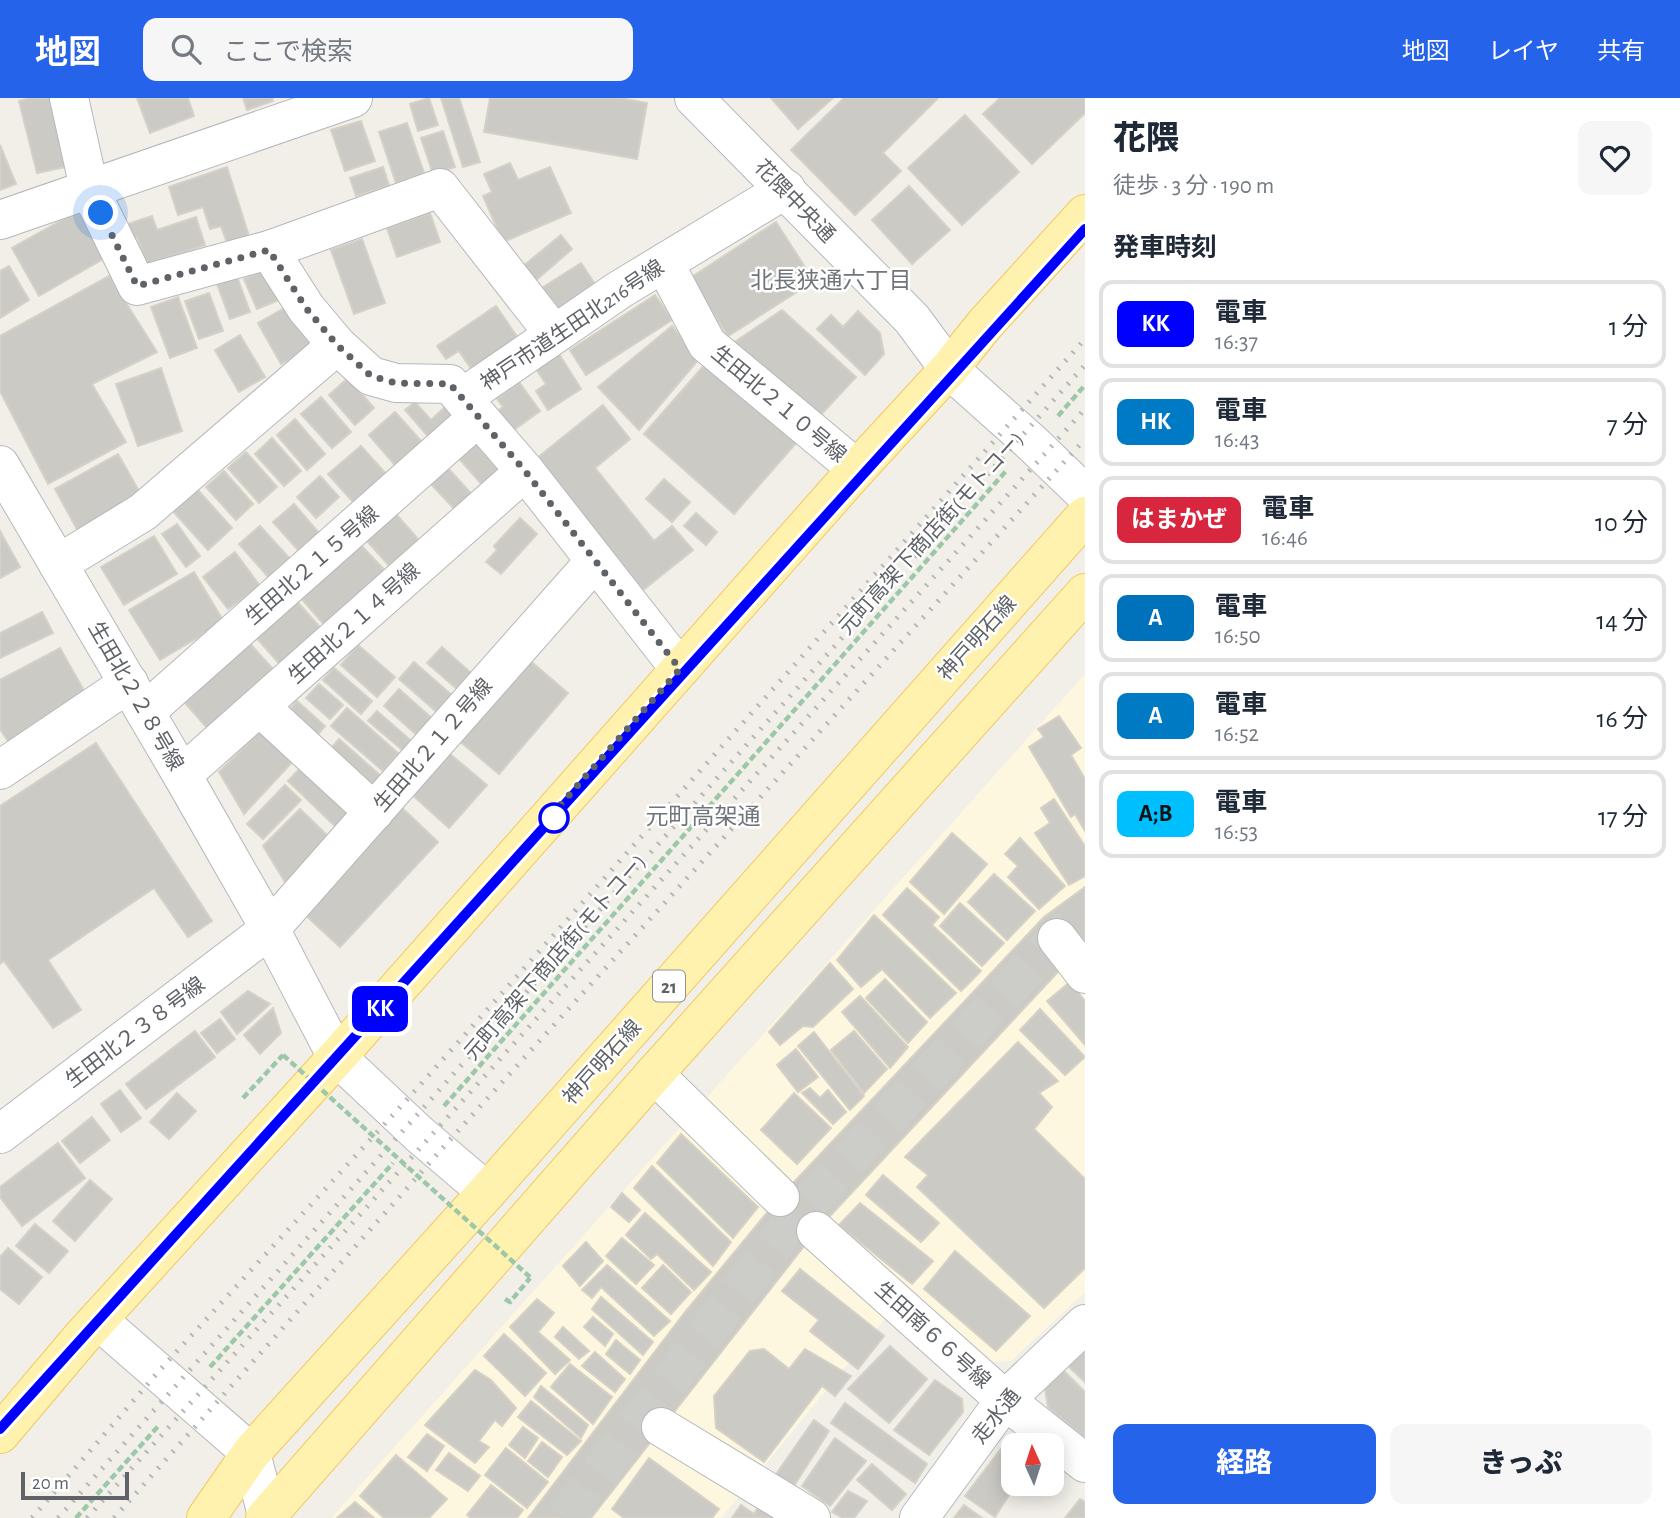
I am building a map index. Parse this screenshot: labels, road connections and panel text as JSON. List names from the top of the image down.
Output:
{
  "streets": {
    "main road": ["神戸明石線", "21"],
    "street": [
      "花隈中央通",
      "神戸市道生田北216号線",
      "生田北２１０号線",
      "生田北２１５号線",
      "生田北２１４号線",
      "生田北２２８号線",
      "生田北２１２号線",
      "生田北２３８号線",
      "生田南６６号線",
      "走水通"
    ],
    "path": ["元町高架下商店街(モトコー)"]
  },
  "crossings": [
    ["花隈中央通", "神戸市道生田北216号線"],
    ["花隈中央通", "元町高架下商店街(モトコー)"],
    ["神戸市道生田北216号線", "生田北２１０号線"],
    ["神戸市道生田北216号線", "生田北２１５号線"],
    ["元町高架下商店街(モトコー)", "生田北２２８号線"],
    ["生田北２１５号線", "生田北２２８号線"],
    ["生田北２１４号線", "生田北２２８号線"],
    ["神戸明石線", "生田北２２８号線"],
    ["生田北２２８号線", "生田北２１２号線"],
    ["生田北２２８号線", "生田北２３８号線"],
    ["生田北２１２号線", "生田北２３８号線"],
    ["生田南６６号線", "走水通"]
  ],
  "districts": ["北長狭通六丁目", "元町高架通"],
  "scale_bar": "20 m",
  "north": "top",
  "page": {
    "header": "地図",
    "search": "ここで検索",
    "nav": ["地図", "レイヤ", "共有"],
    "on_map": "KK",
    "heading": [
      ["花隈", "徒歩 · 3 分 · 190 m"],
      "発車時刻"
    ],
    "list": [
      {
        "mark": "KK",
        "name": "電車",
        "note": "16:37",
        "value": "1 分"
      },
      {
        "mark": "HK",
        "name": "電車",
        "note": "16:43",
        "value": "7 分"
      },
      {
        "mark": "はまかぜ",
        "name": "電車",
        "note": "16:46",
        "value": "10 分"
      },
      {
        "mark": "A",
        "name": "電車",
        "note": "16:50",
        "value": "14 分"
      },
      {
        "mark": "A",
        "name": "電車",
        "note": "16:52",
        "value": "16 分"
      },
      {
        "mark": "A;B",
        "name": "電車",
        "note": "16:53",
        "value": "17 分"
      }
    ],
    "buttons": ["経路", "きっぷ"],
    "scale": "20 m"
  }
}
